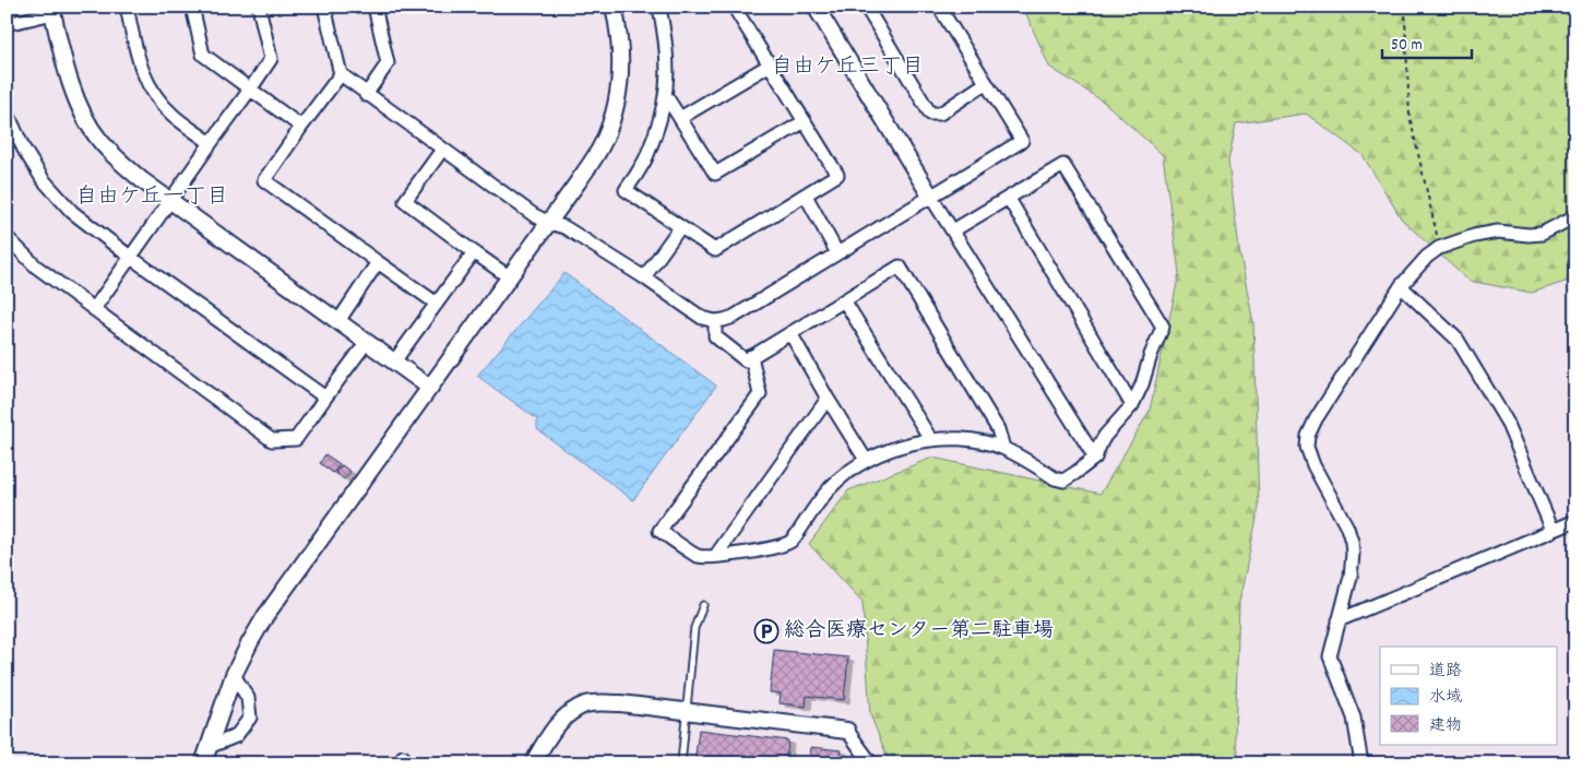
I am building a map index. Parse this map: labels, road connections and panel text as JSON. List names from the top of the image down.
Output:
{
  "districts": ["自由ケ丘三丁目", "自由ケ丘一丁目"],
  "places": {
    "parking": ["総合医療センター第二駐車場"]
  },
  "legend": ["道路", "水域", "建物"],
  "scale_bar": "50 m"
}
